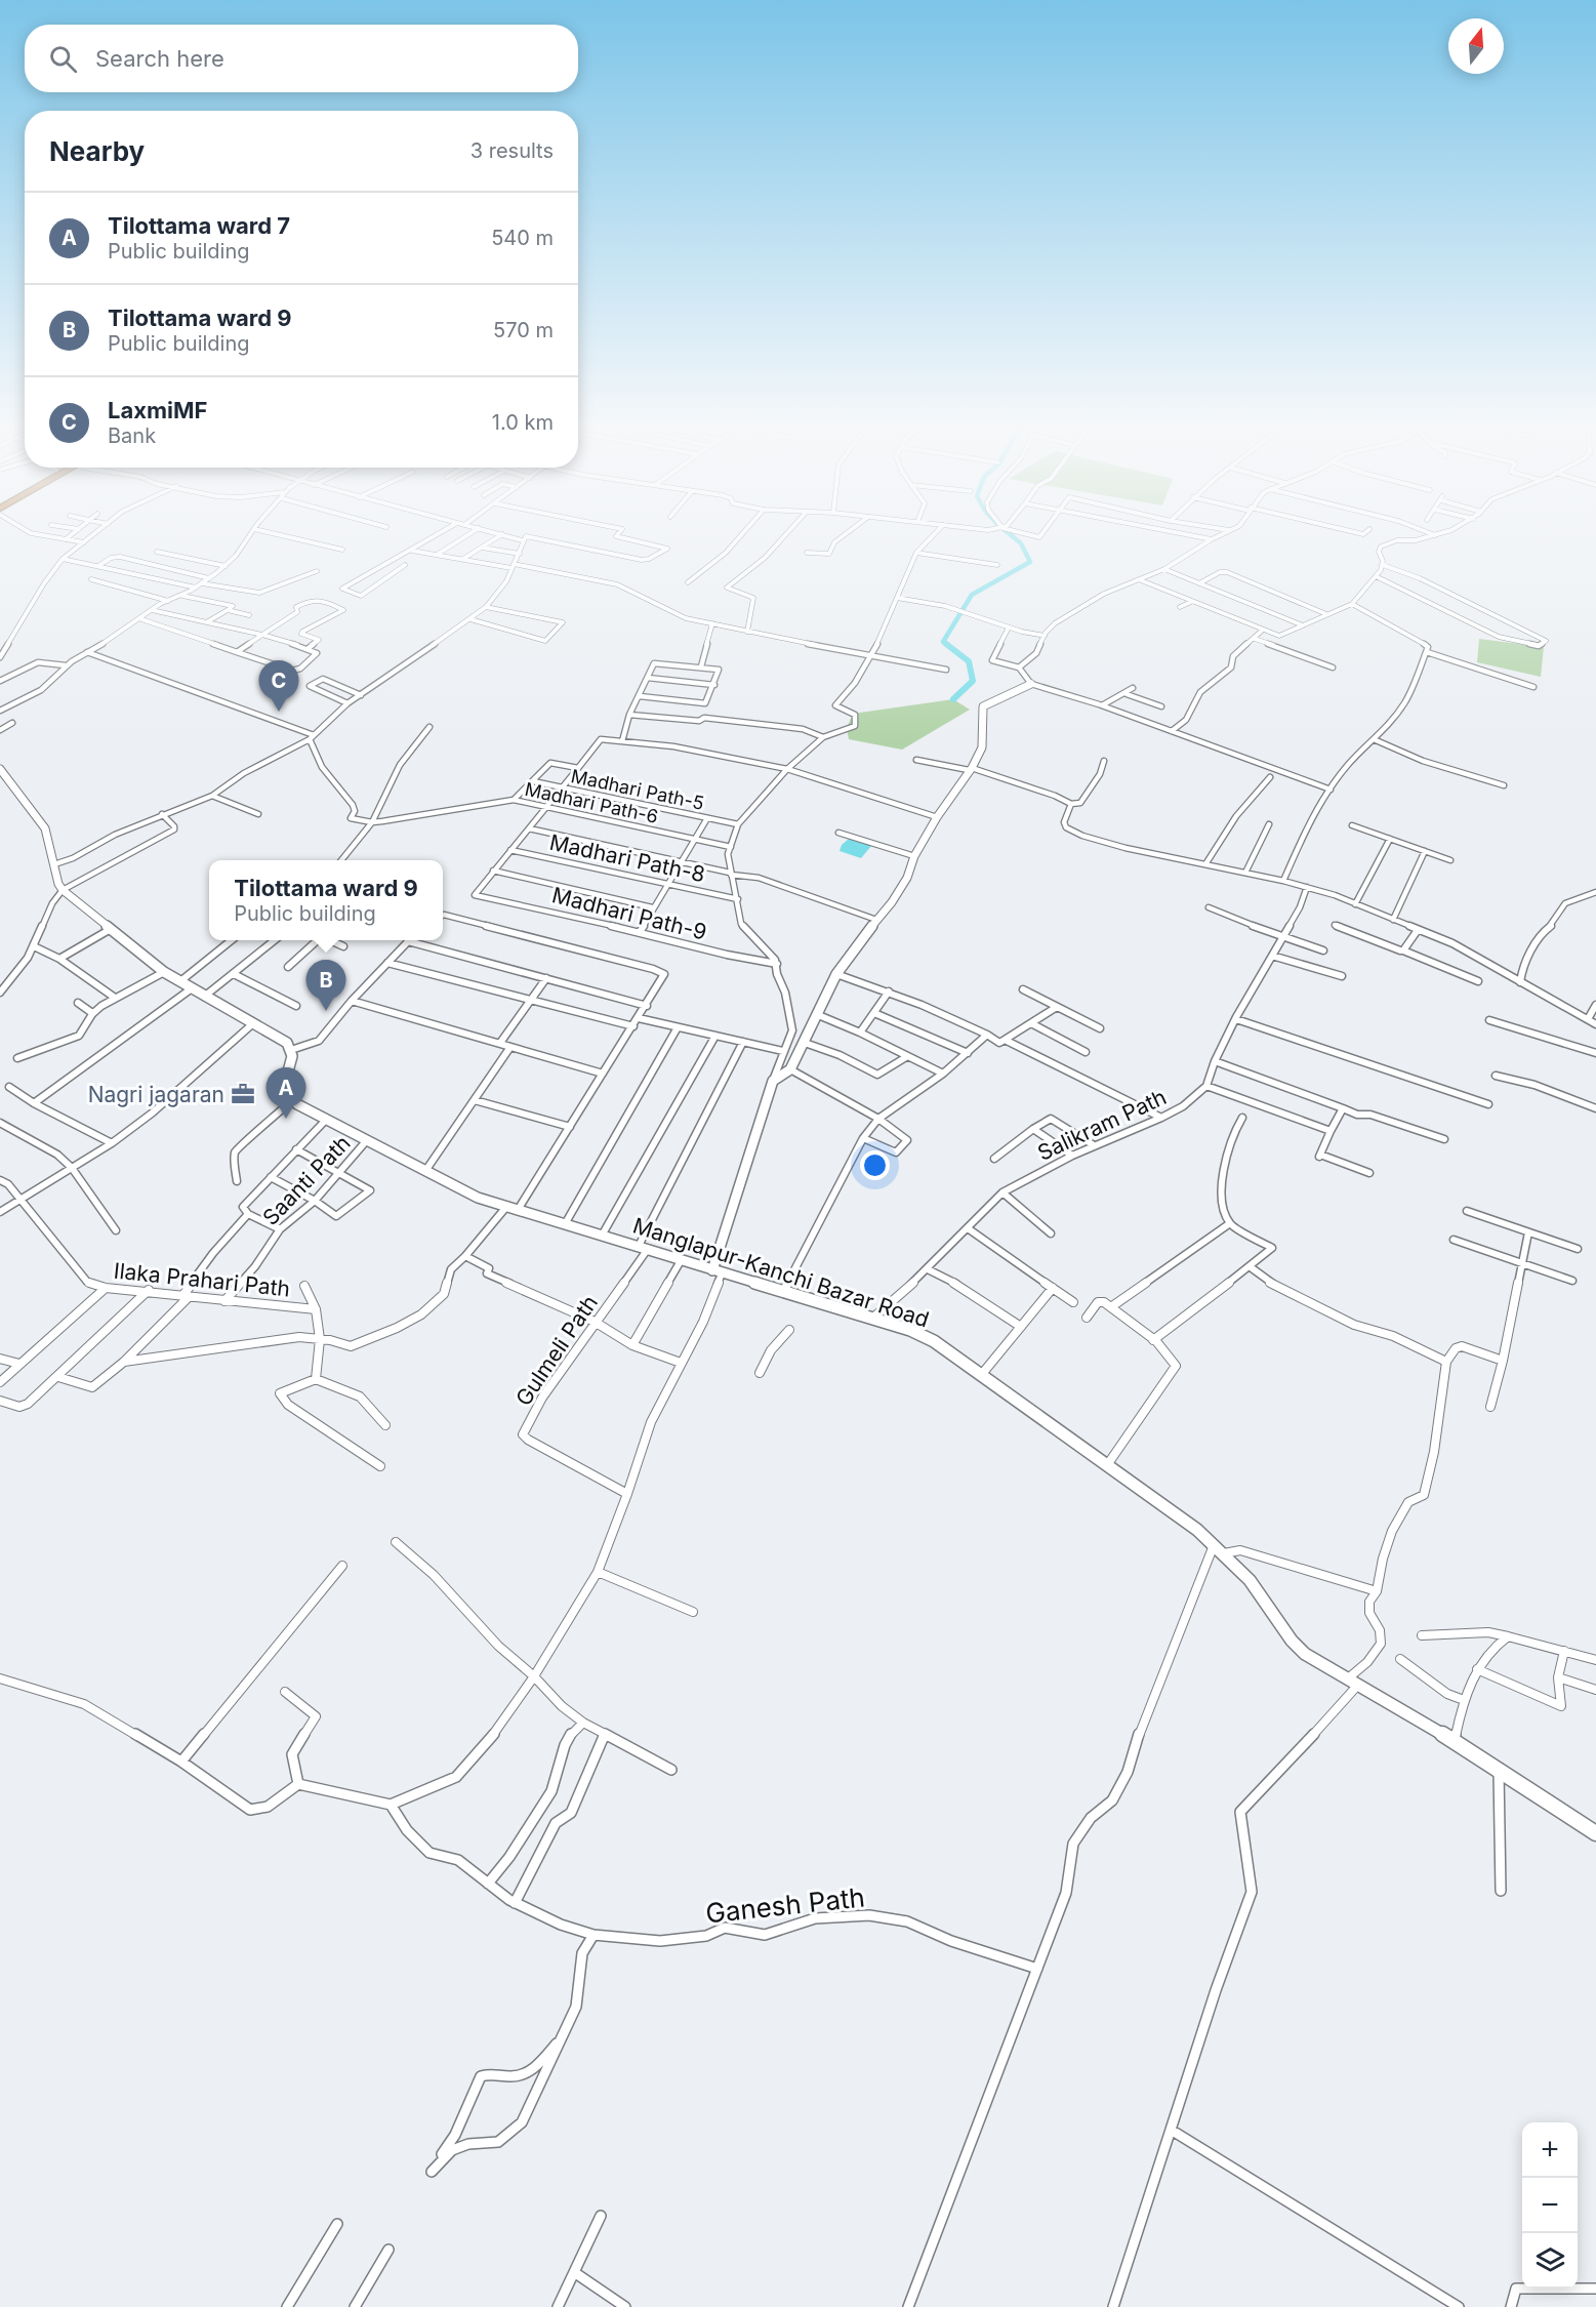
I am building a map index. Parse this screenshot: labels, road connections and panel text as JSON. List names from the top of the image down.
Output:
{
  "streets": {
    "street": [
      "Madhari Path-5",
      "Madhari Path-6",
      "Madhari Path-8",
      "Madhari Path-9",
      "Salikram Path",
      "Saanti Path",
      "Manglapur-Kanchi Bazar Road",
      "Ilaka Prahari Path",
      "Gulmeli Path",
      "Ganesh Path"
    ]
  },
  "crossings": [
    ["Salikram Path", "Manglapur-Kanchi Bazar Road"],
    ["Saanti Path", "Manglapur-Kanchi Bazar Road"],
    ["Saanti Path", "Ilaka Prahari Path"],
    ["Manglapur-Kanchi Bazar Road", "Gulmeli Path"]
  ],
  "places": {
    "office": ["Nagri jagaran"]
  },
  "north": "top",
  "page": {
    "search": "Search here",
    "heading": ["Nearby", "3 results"],
    "list": [
      {
        "mark": "A",
        "name": "Tilottama ward 7",
        "note": "Public building",
        "value": "540 m"
      },
      {
        "mark": "B",
        "name": "Tilottama ward 9",
        "note": "Public building",
        "value": "570 m"
      },
      {
        "mark": "C",
        "name": "LaxmiMF",
        "note": "Bank",
        "value": "1.0 km"
      }
    ],
    "pins": ["C", "B", "A"],
    "popup": ["Tilottama ward 9", "Public building"],
    "map_buttons": ["+", "−"]
  }
}
